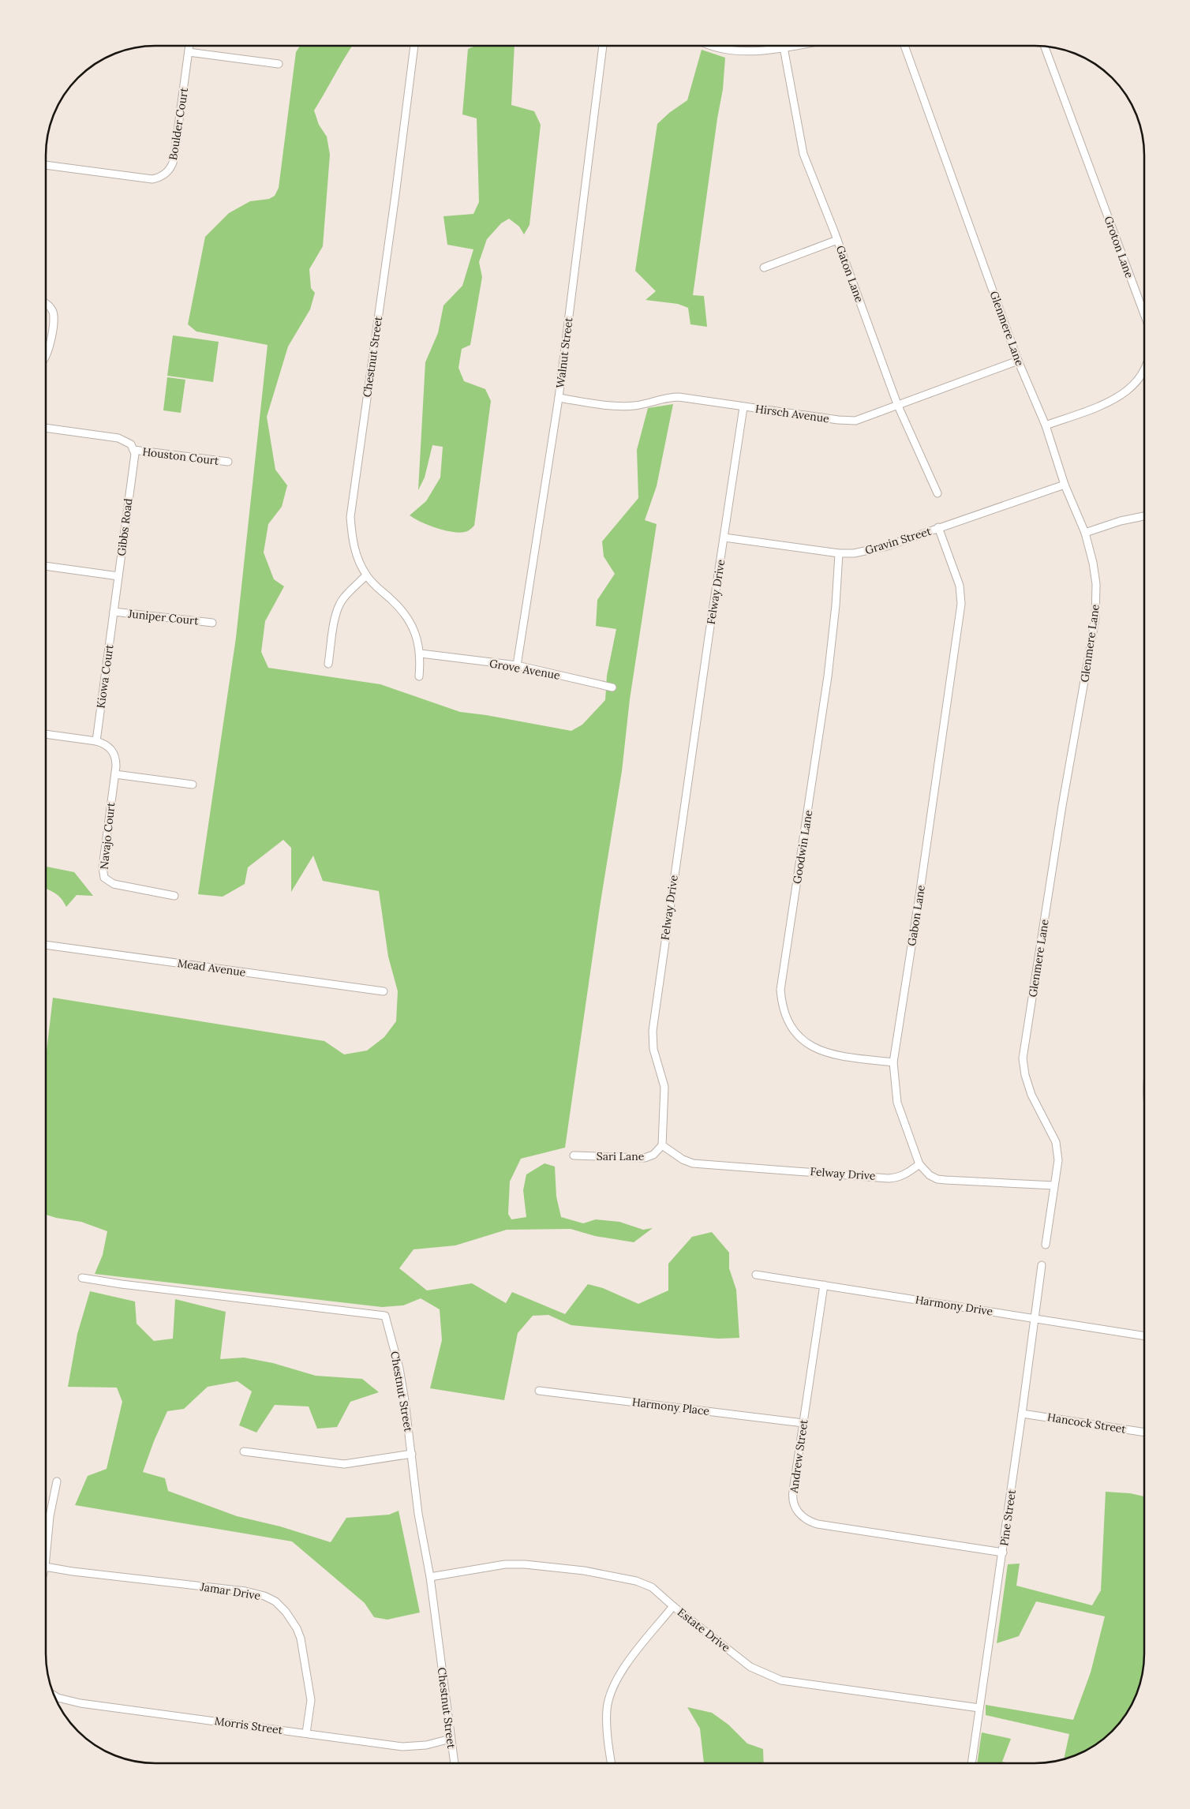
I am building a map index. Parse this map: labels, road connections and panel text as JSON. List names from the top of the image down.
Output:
{
  "streets": {
    "street": [
      "Boulder Court",
      "Groton Lane",
      "Gaton Lane",
      "Glenmere Lane",
      "Walnut Street",
      "Chestnut Street",
      "Hirsch Avenue",
      "Houston Court",
      "Gibbs Road",
      "Gravin Street",
      "Felway Drive",
      "Juniper Court",
      "Grove Avenue",
      "Kiowa Court",
      "Navajo Court",
      "Goodwin Lane",
      "Gabon Lane",
      "Mead Avenue",
      "Sari Lane",
      "Harmony Drive",
      "Harmony Place",
      "Hancock Street",
      "Andrew Street",
      "Pine Street",
      "Jamar Drive",
      "Estate Drive",
      "Morris Street"
    ]
  },
  "crossings": [
    ["Groton Lane", "Glenmere Lane"],
    ["Gaton Lane", "Hirsch Avenue"],
    ["Glenmere Lane", "Hirsch Avenue"],
    ["Glenmere Lane", "Gravin Street"],
    ["Glenmere Lane", "Gabon Lane"],
    ["Walnut Street", "Hirsch Avenue"],
    ["Walnut Street", "Grove Avenue"],
    ["Chestnut Street", "Grove Avenue"],
    ["Chestnut Street", "Estate Drive"],
    ["Chestnut Street", "Morris Street"],
    ["Hirsch Avenue", "Felway Drive"],
    ["Houston Court", "Gibbs Road"],
    ["Gibbs Road", "Juniper Court"],
    ["Gibbs Road", "Kiowa Court"],
    ["Gravin Street", "Felway Drive"],
    ["Gravin Street", "Goodwin Lane"],
    ["Gravin Street", "Gabon Lane"],
    ["Felway Drive", "Gabon Lane"],
    ["Felway Drive", "Sari Lane"],
    ["Juniper Court", "Kiowa Court"],
    ["Kiowa Court", "Navajo Court"],
    ["Goodwin Lane", "Gabon Lane"],
    ["Harmony Drive", "Andrew Street"],
    ["Harmony Drive", "Pine Street"],
    ["Harmony Place", "Andrew Street"],
    ["Hancock Street", "Pine Street"],
    ["Andrew Street", "Pine Street"],
    ["Pine Street", "Estate Drive"],
    ["Jamar Drive", "Morris Street"]
  ]
}
